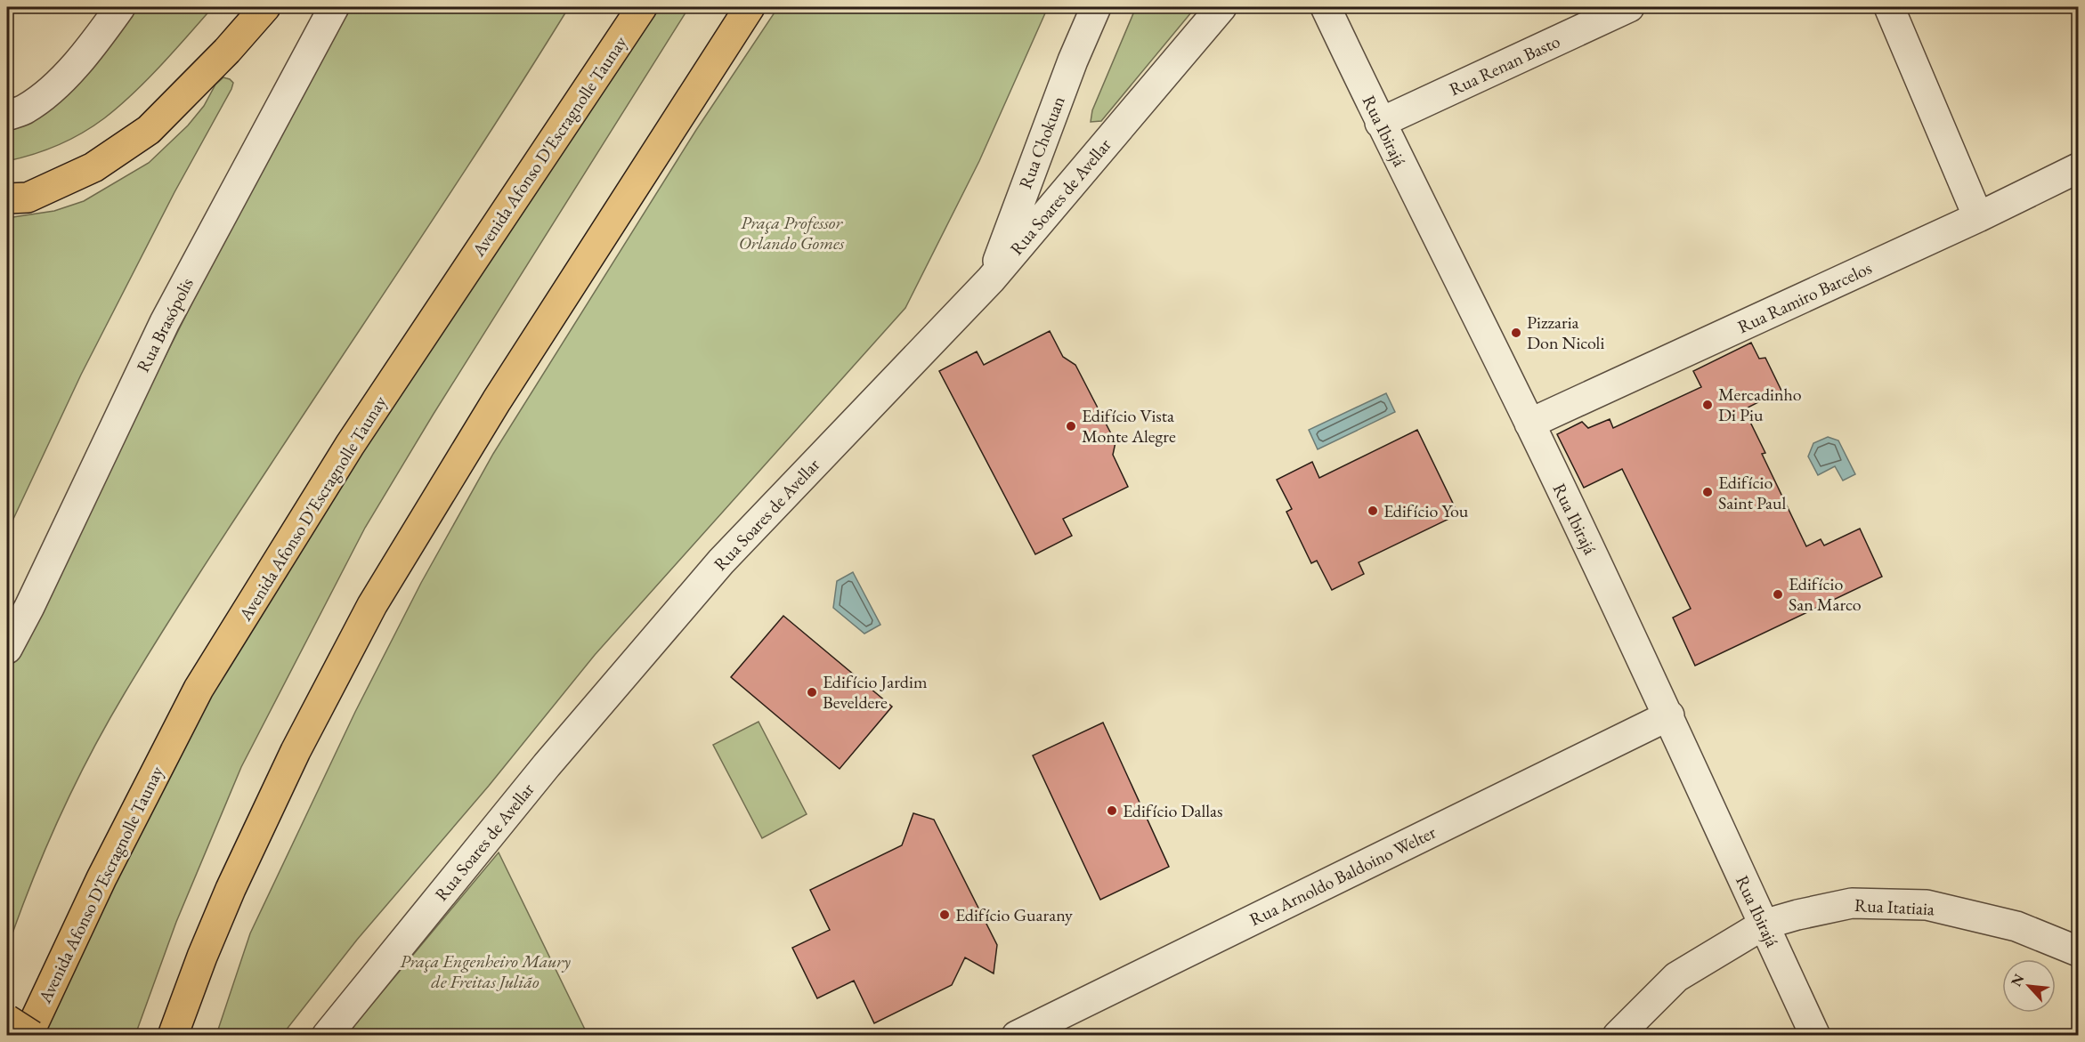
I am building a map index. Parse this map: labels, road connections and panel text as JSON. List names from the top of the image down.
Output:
{
  "streets": {
    "main road": ["Avenida Afonso D'Escragnolle Taunay"],
    "street": [
      "Rua Renan Basto",
      "Rua Ibirajá",
      "Rua Chokuan",
      "Rua Soares de Avellar",
      "Rua Ramiro Barcelos",
      "Rua Brasópolis",
      "Rua Arnoldo Baldoino Welter",
      "Rua Itatiaia"
    ]
  },
  "crossings": [
    ["Rua Renan Basto", "Rua Ibirajá"],
    ["Rua Ibirajá", "Rua Ramiro Barcelos"],
    ["Rua Ibirajá", "Rua Arnoldo Baldoino Welter"],
    ["Rua Ibirajá", "Rua Itatiaia"],
    ["Rua Chokuan", "Rua Soares de Avellar"]
  ],
  "parks": ["Praça Professor Orlando Gomes", "Praça Engenheiro Maury de Freitas Julião"],
  "places": [
    "Pizzaria Don Nicoli",
    "Mercadinho Di Piu",
    "Edifício Vista Monte Alegre",
    "Edifício Saint Paul",
    "Edifício You",
    "Edifício San Marco",
    "Edifício Jardim Beveldere",
    "Edifício Dallas",
    "Edifício Guarany"
  ],
  "north": "top left"
}
